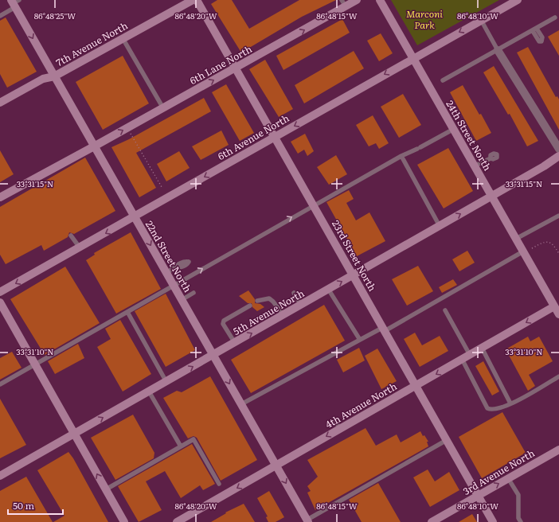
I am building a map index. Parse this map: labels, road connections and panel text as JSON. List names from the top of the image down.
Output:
{
  "streets": {
    "main road": [
      "7th Avenue North",
      "6th Lane North",
      "24th Street North",
      "6th Avenue North",
      "23rd Street North",
      "22nd Street North",
      "5th Avenue North",
      "4th Avenue North",
      "3rd Avenue North"
    ]
  },
  "crossings": [
    ["7th Avenue North", "22nd Street North"],
    ["6th Lane North", "23rd Street North"],
    ["6th Lane North", "22nd Street North"],
    ["24th Street North", "6th Avenue North"],
    ["24th Street North", "5th Avenue North"],
    ["24th Street North", "4th Avenue North"],
    ["6th Avenue North", "23rd Street North"],
    ["6th Avenue North", "22nd Street North"],
    ["23rd Street North", "5th Avenue North"],
    ["23rd Street North", "4th Avenue North"],
    ["23rd Street North", "3rd Avenue North"],
    ["22nd Street North", "5th Avenue North"],
    ["22nd Street North", "4th Avenue North"]
  ],
  "one_way": [
    "6th Lane North",
    "6th Avenue North",
    "22nd Street North",
    "5th Avenue North",
    "4th Avenue North"
  ],
  "parks": ["Marconi Park"],
  "scale_bar": "50 m",
  "coordinates": [
    "86°48'25\"W",
    "86°48'20\"W",
    "86°48'15\"W",
    "86°48'10\"W",
    "33°31'15\"N",
    "33°31'10\"N"
  ]
}
